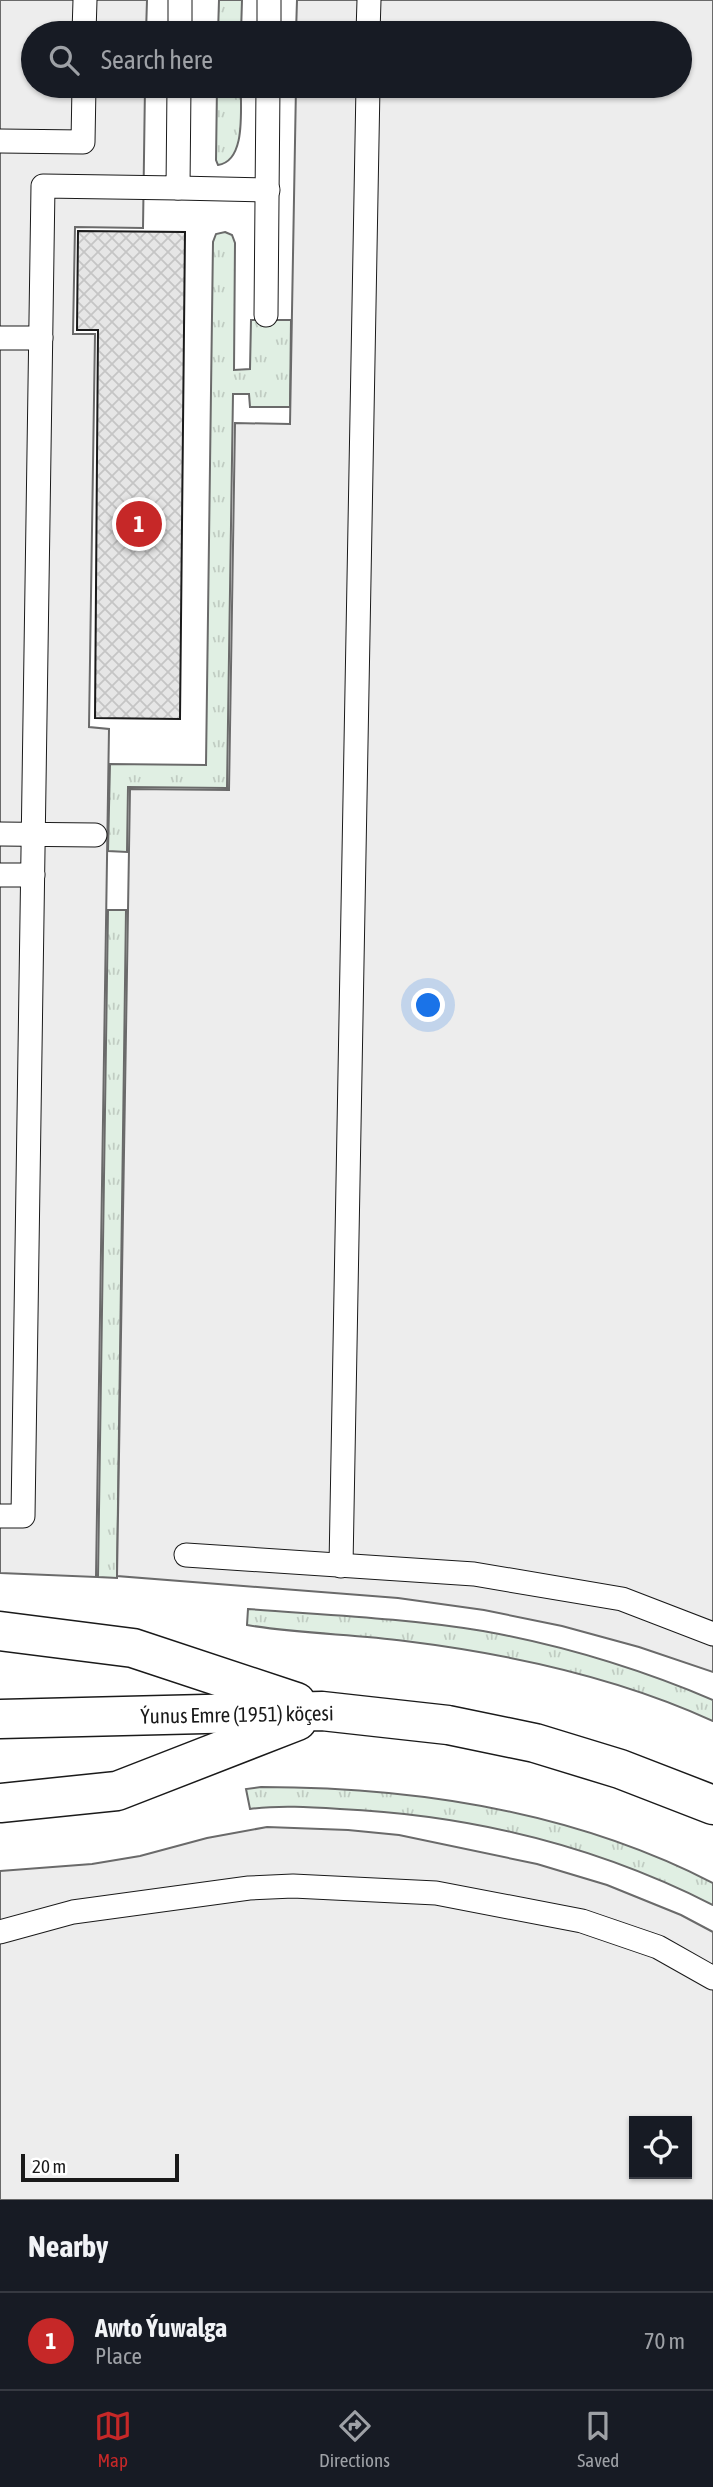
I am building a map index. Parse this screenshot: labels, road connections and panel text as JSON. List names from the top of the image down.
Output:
{
  "streets": {
    "street": ["Ýunus Emre (1951) köçesi"]
  },
  "scale_bar": "20 m",
  "page": {
    "search": "Search here",
    "pins": "1",
    "scale": "20 m",
    "heading": "Nearby",
    "list": [
      {
        "mark": "1",
        "name": "Awto Ýuwalga",
        "note": "Place",
        "value": "70 m"
      }
    ],
    "nav": ["Map", "Directions", "Saved"]
  }
}
